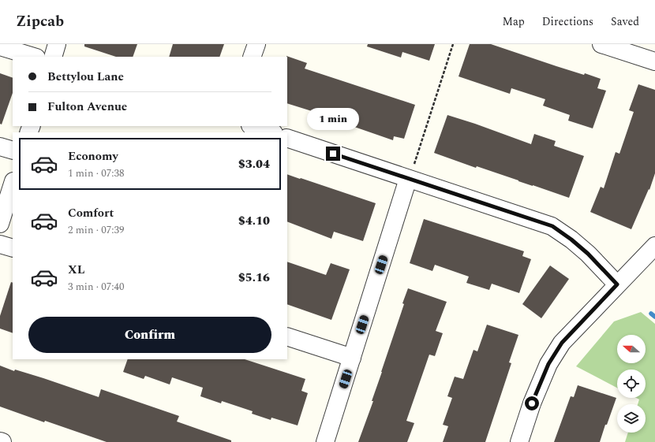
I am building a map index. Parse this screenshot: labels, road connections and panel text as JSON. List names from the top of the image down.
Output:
{
  "north": "left",
  "page": {
    "header": "Zipcab",
    "nav": ["Map", "Directions", "Saved"],
    "banner": ["Bettylou Lane", "Fulton Avenue"],
    "bubble": "1 min",
    "list": [
      {
        "name": "Economy",
        "note": "1 min · 07:38",
        "value": "$3.04"
      },
      {
        "name": "Comfort",
        "note": "2 min · 07:39",
        "value": "$4.10"
      },
      {
        "name": "XL",
        "note": "3 min · 07:40",
        "value": "$5.16"
      }
    ],
    "buttons": "Confirm"
  }
}
